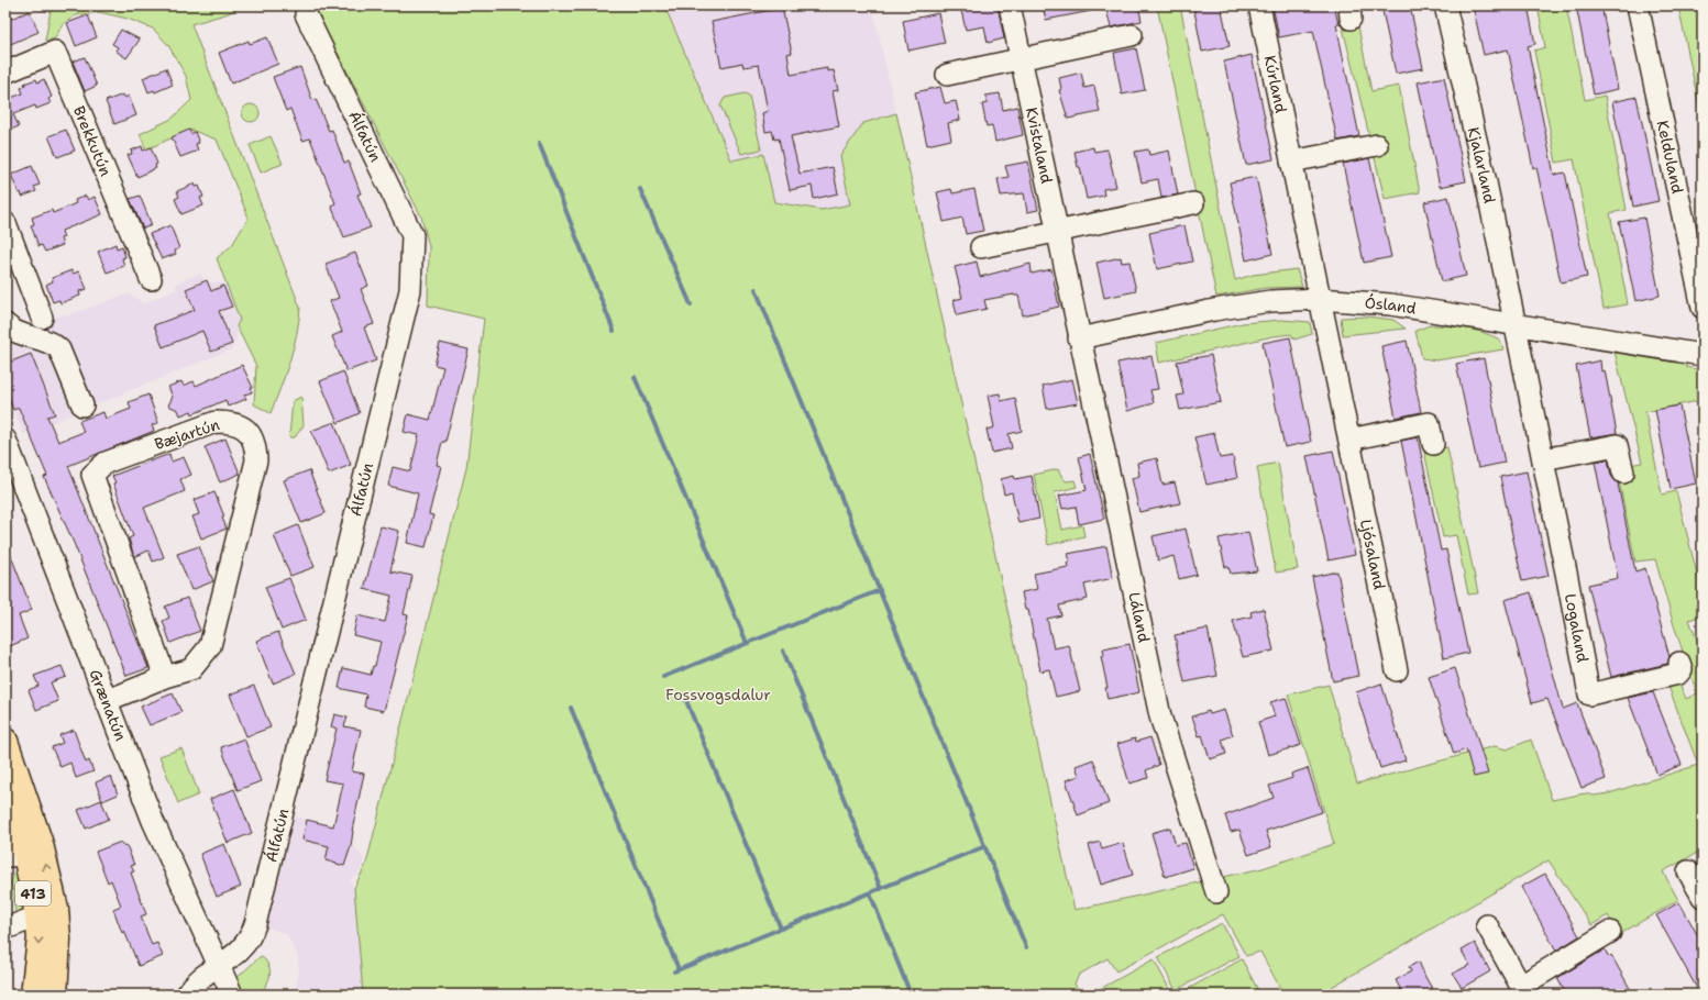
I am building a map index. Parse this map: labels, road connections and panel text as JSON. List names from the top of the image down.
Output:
{
  "streets": {
    "main road": ["413"],
    "street": [
      "Kúrland",
      "Álfatún",
      "Brekkutún",
      "Kvistaland",
      "Kelduland",
      "Kjalarland",
      "Ósland",
      "Bæjartún",
      "Ljósaland",
      "Láland",
      "Logaland",
      "Grænatún"
    ]
  },
  "crossings": [
    ["Kúrland", "Ósland"],
    ["Kúrland", "Ljósaland"],
    ["Álfatún", "Grænatún"],
    ["Kvistaland", "Ósland"],
    ["Kvistaland", "Láland"],
    ["Kjalarland", "Ósland"],
    ["Kjalarland", "Logaland"],
    ["Ósland", "Ljósaland"],
    ["Ósland", "Láland"],
    ["Ósland", "Logaland"],
    ["Bæjartún", "Grænatún"]
  ],
  "parks": ["Fossvogsdalur"]
}
